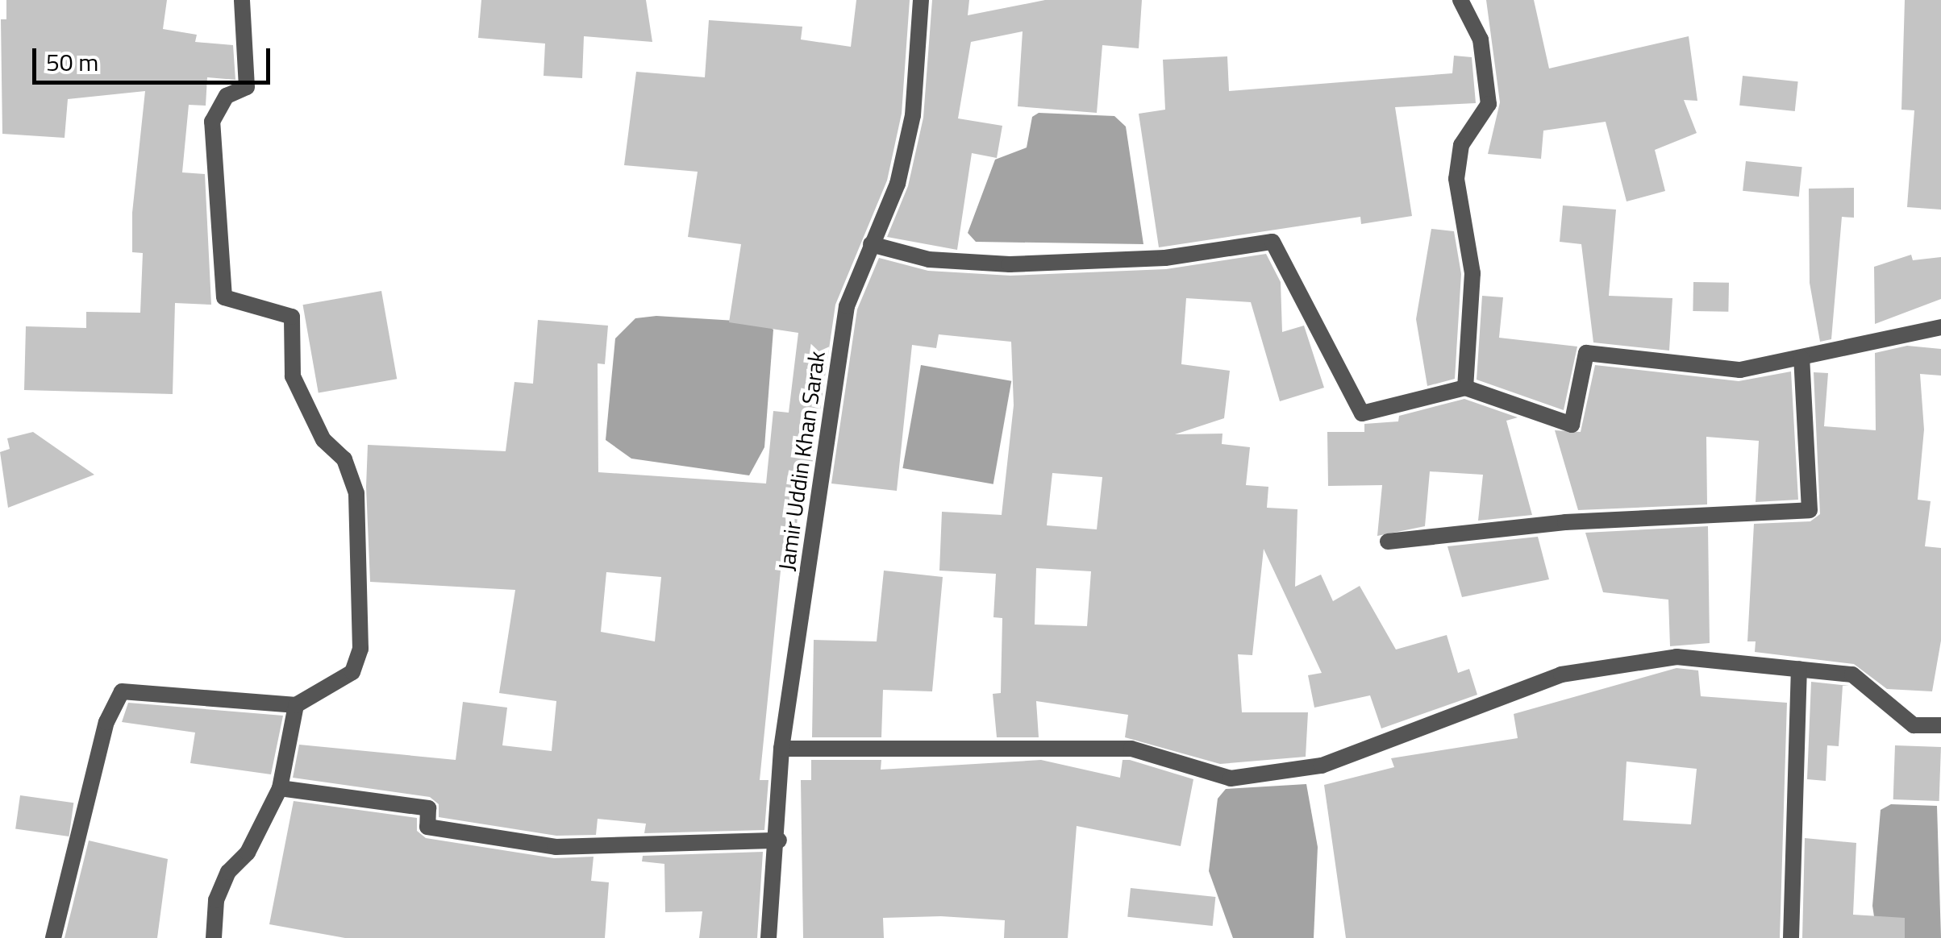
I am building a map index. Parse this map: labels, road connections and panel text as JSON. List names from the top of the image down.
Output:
{
  "streets": {
    "street": ["Jamir Uddin Khan Sarak"]
  },
  "scale_bar": "50 m"
}
